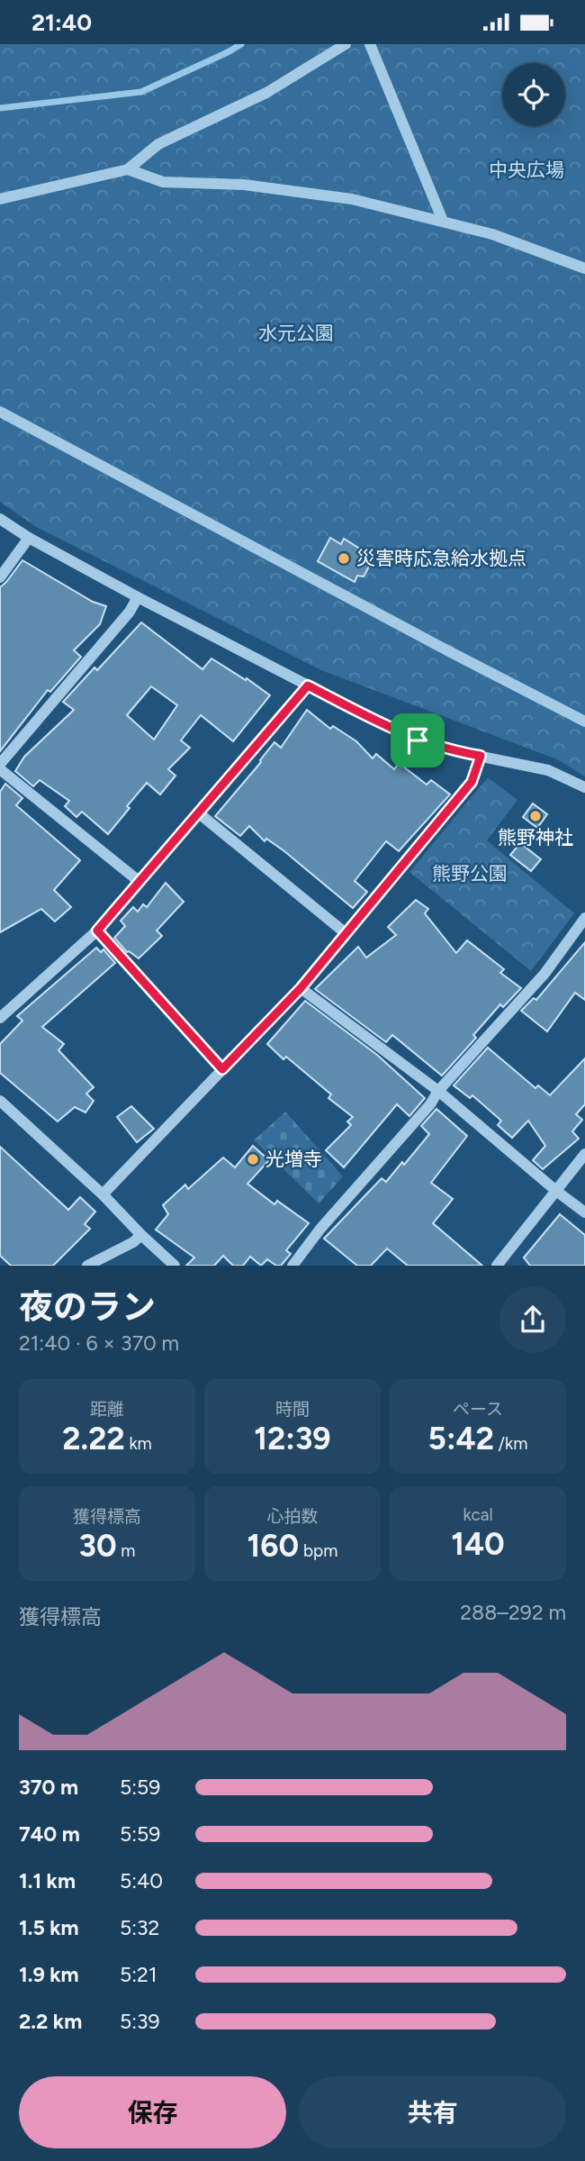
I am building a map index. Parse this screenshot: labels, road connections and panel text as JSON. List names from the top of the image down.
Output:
{
  "parks": ["中央広場", "水元公園", "熊野公園"],
  "places": ["災害時応急給水拠点", "熊野神社", "光増寺"],
  "page": {
    "status": "21:40",
    "heading": ["夜のラン", "21:40 · 6 × 370 m"],
    "stats": [
      ["距離", "2.22 km"],
      ["時間", "12:39"],
      ["ペース", "5:42 /km"],
      ["獲得標高", "30 m"],
      ["心拍数", "160 bpm"],
      ["kcal", "140"]
    ],
    "chart": ["獲得標高", "288–292 m"],
    "list": [
      {
        "name": "370 m",
        "note": "5:59"
      },
      {
        "name": "740 m",
        "note": "5:59"
      },
      {
        "name": "1.1 km",
        "note": "5:40"
      },
      {
        "name": "1.5 km",
        "note": "5:32"
      },
      {
        "name": "1.9 km",
        "note": "5:21"
      },
      {
        "name": "2.2 km",
        "note": "5:39"
      }
    ],
    "buttons": ["保存", "共有"]
  }
}
